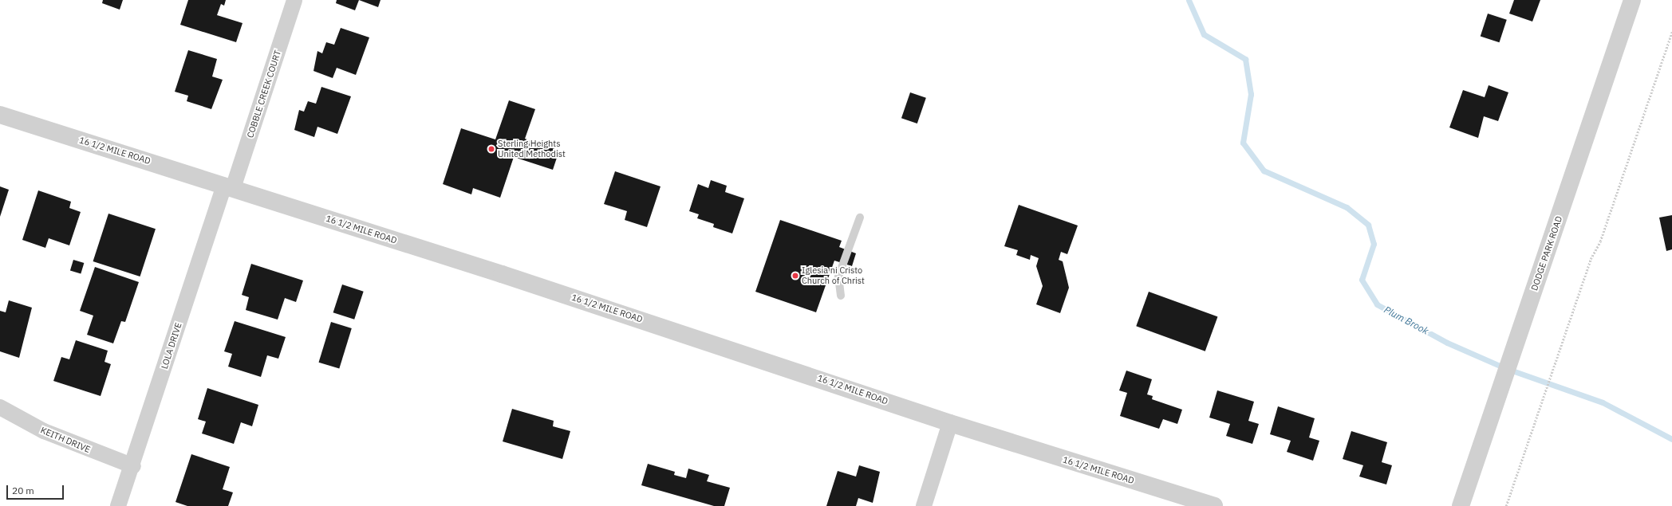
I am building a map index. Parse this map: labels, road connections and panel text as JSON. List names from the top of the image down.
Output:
{
  "streets": {
    "street": [
      "COBBLE CREEK COURT",
      "16 1/2 MILE ROAD",
      "DODGE PARK ROAD",
      "LOLA DRIVE",
      "KEITH DRIVE"
    ]
  },
  "crossings": [
    ["COBBLE CREEK COURT", "16 1/2 MILE ROAD"],
    ["COBBLE CREEK COURT", "LOLA DRIVE"],
    ["16 1/2 MILE ROAD", "LOLA DRIVE"],
    ["LOLA DRIVE", "KEITH DRIVE"]
  ],
  "water": ["Plum Brook"],
  "places": ["Sterling Heights United Methodist", "Iglesia ni Cristo Church of Christ"],
  "scale_bar": "20 m"
}
